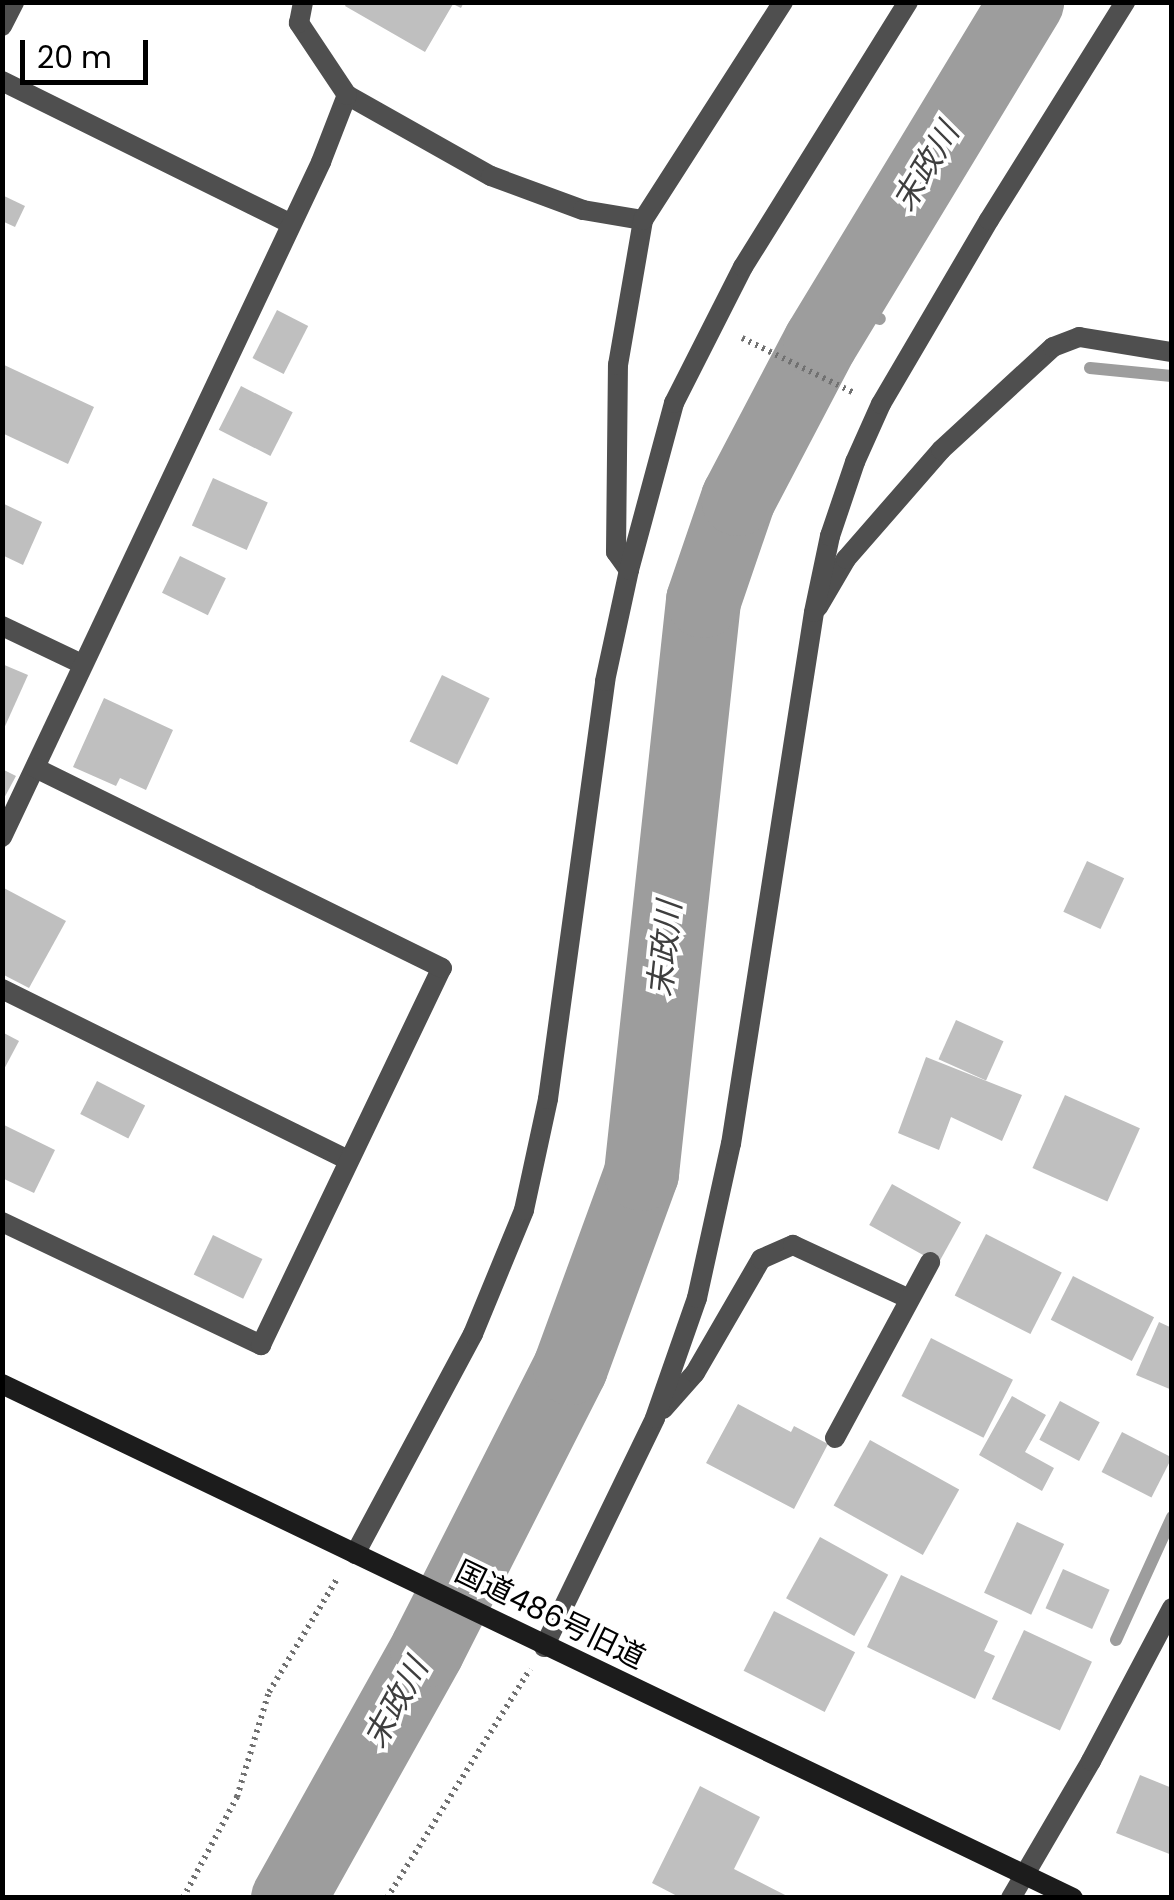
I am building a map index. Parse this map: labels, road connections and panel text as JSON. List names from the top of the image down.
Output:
{
  "streets": {
    "street": ["国道486号旧道"]
  },
  "water": ["末政川"],
  "scale_bar": "20 m"
}
